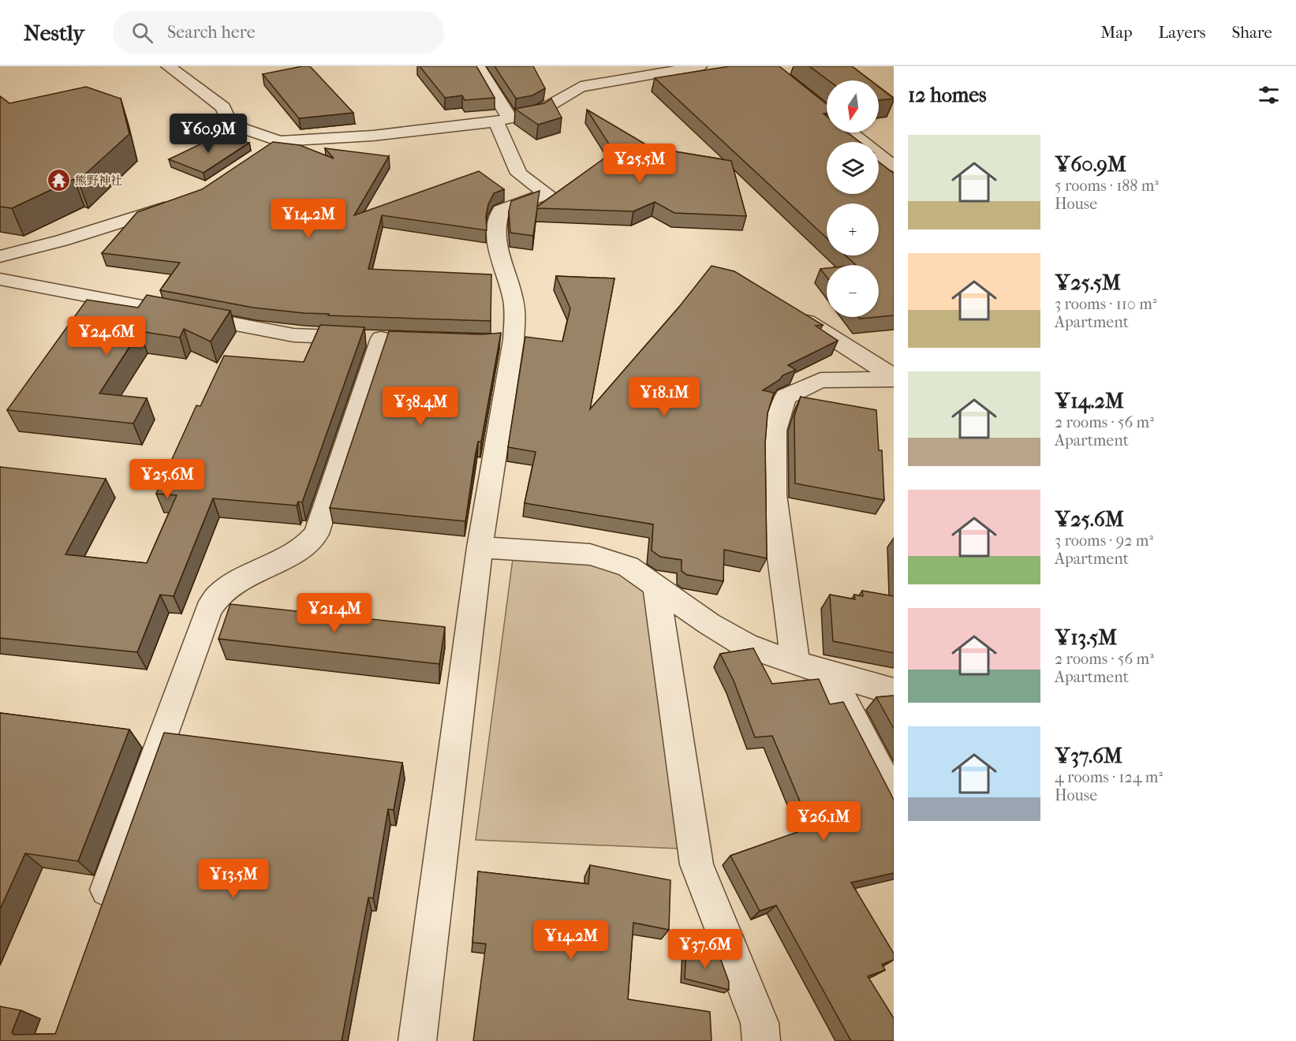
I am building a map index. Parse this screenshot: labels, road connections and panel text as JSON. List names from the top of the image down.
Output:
{
  "places": {
    "temple": ["熊野神社"]
  },
  "north": "bottom",
  "page": {
    "header": "Nestly",
    "search": "Search here",
    "nav": ["Map", "Layers", "Share"],
    "heading": "12 homes",
    "map_buttons": ["+", "−"],
    "price": [
      "¥60.9M",
      "¥25.5M",
      "¥14.2M",
      "¥24.6M",
      "¥18.1M",
      "¥38.4M",
      "¥25.6M",
      "¥21.4M",
      "¥26.1M",
      "¥13.5M",
      "¥14.2M",
      "¥37.6M"
    ],
    "list": [
      {
        "name": "¥60.9M",
        "note": "5 rooms · 188 m² · House"
      },
      {
        "name": "¥25.5M",
        "note": "3 rooms · 110 m² · Apartment"
      },
      {
        "name": "¥14.2M",
        "note": "2 rooms · 56 m² · Apartment"
      },
      {
        "name": "¥25.6M",
        "note": "3 rooms · 92 m² · Apartment"
      },
      {
        "name": "¥13.5M",
        "note": "2 rooms · 56 m² · Apartment"
      },
      {
        "name": "¥37.6M",
        "note": "4 rooms · 124 m² · House"
      }
    ]
  }
}
